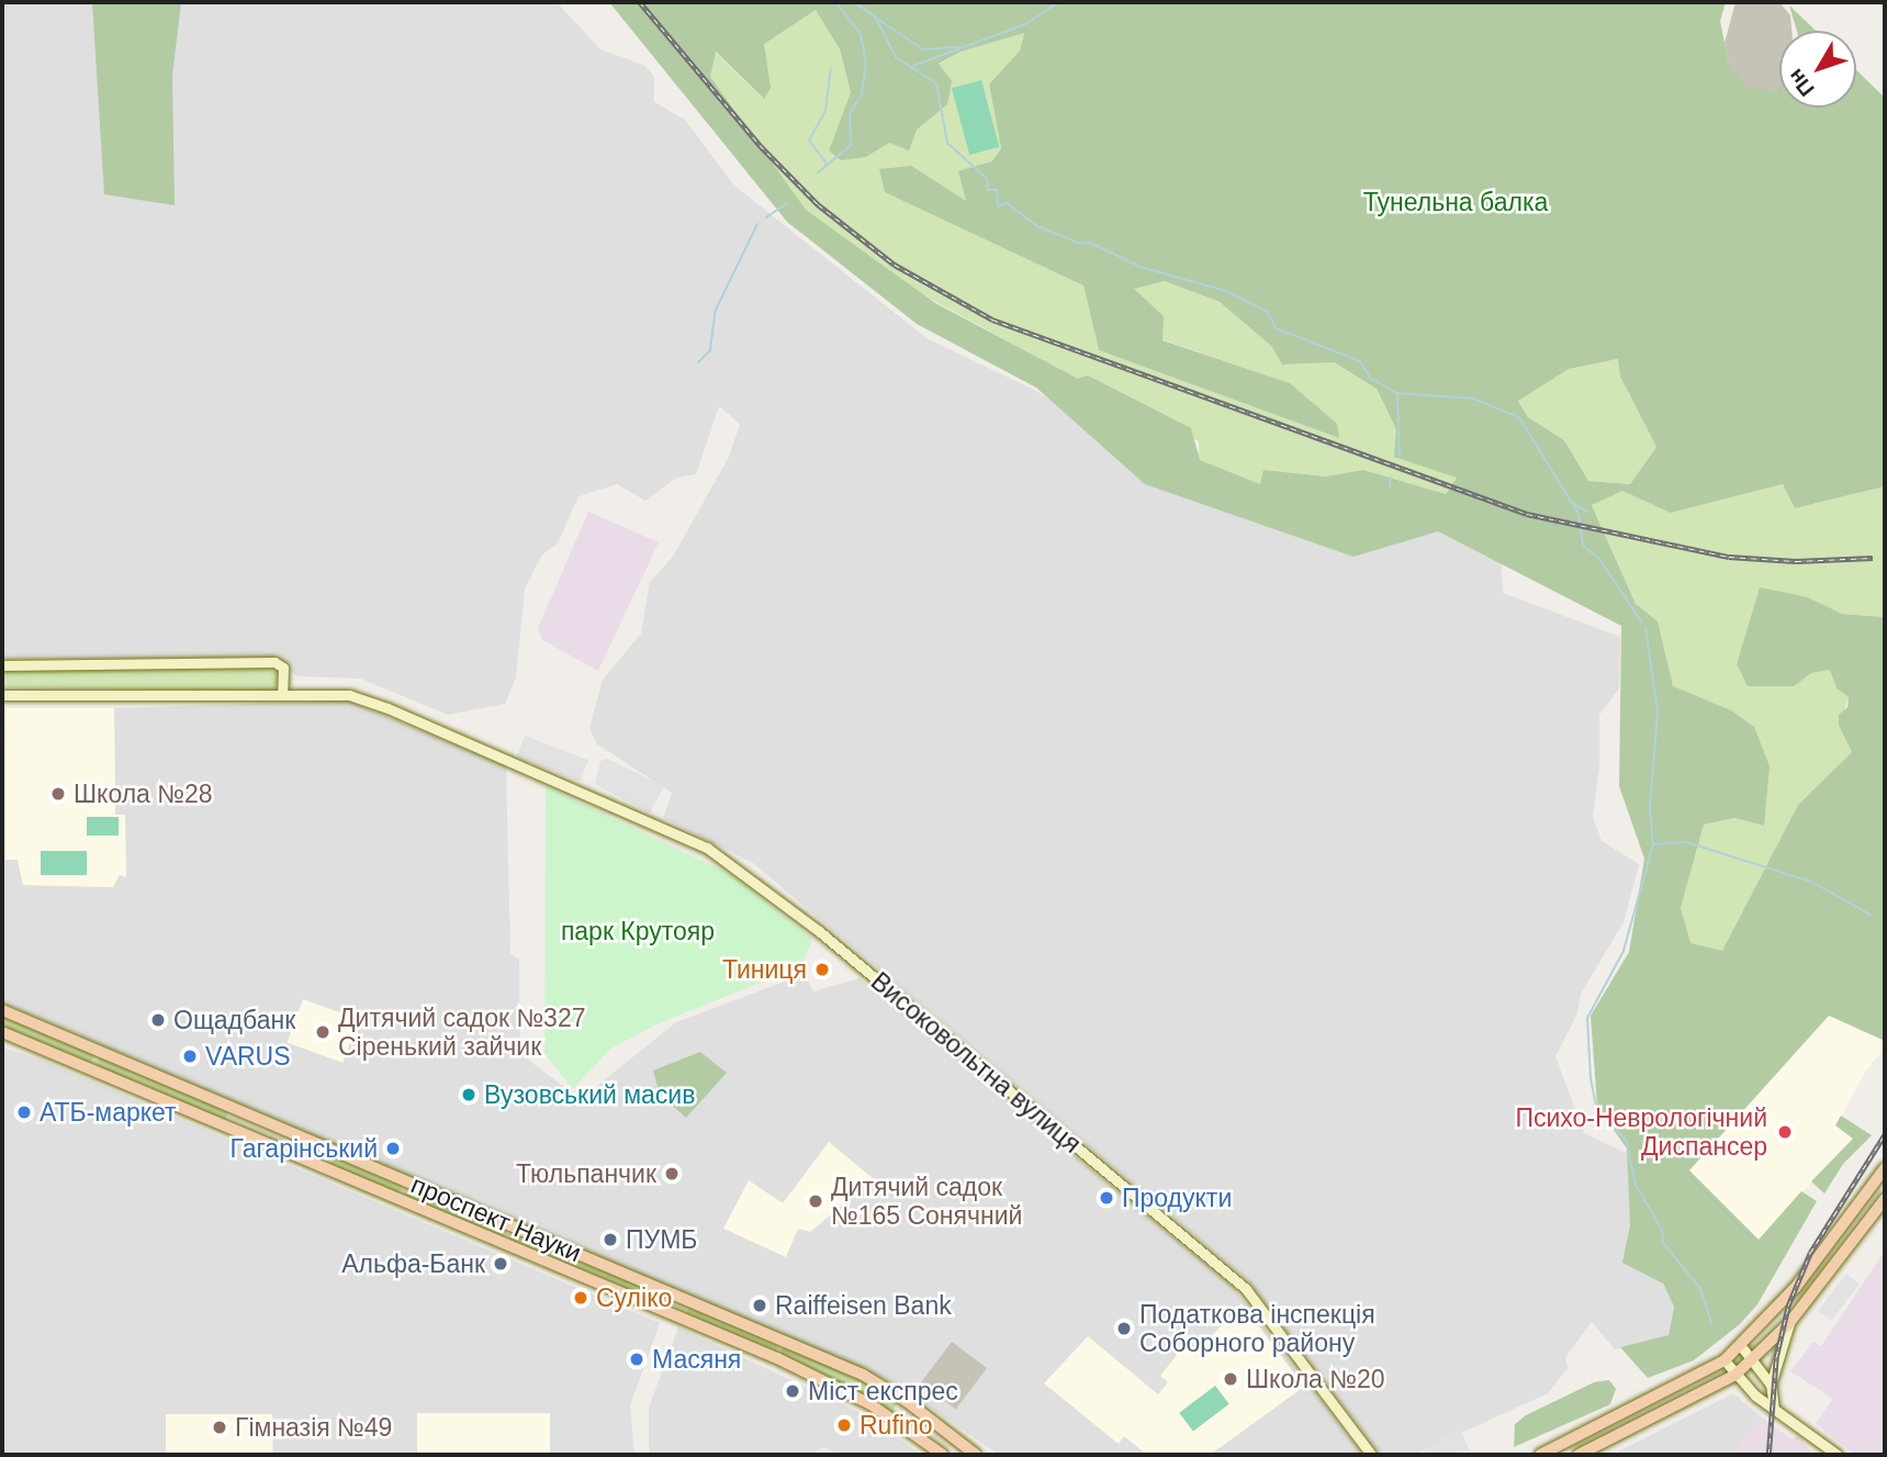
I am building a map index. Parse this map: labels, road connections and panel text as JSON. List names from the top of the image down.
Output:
{
  "streets": {
    "main road": ["Високовольтна вулиця", "проспект Науки"]
  },
  "parks": ["Тунельна балка", "парк Крутояр"],
  "places": [
    "Школа №28",
    "Тиниця",
    "Ощадбанк",
    "Дитячий садок №327 Сіренький зайчик",
    "VARUS",
    "Вузовський масив",
    "АТБ-маркет",
    "Психо-Неврологічний Диспансер",
    "Гагарінський",
    "Тюльпанчик",
    "Продукти",
    "Дитячий садок №165 Сонячний",
    "ПУМБ",
    "Альфа-Банк",
    "Сулiко",
    "Raiffeisen Bank",
    "Податкова інспекція Соборного району",
    "Масяня",
    "Школа №20",
    "Міст експрес",
    "Rufino",
    "Гімназія №49"
  ],
  "north": "bottom left"
}
